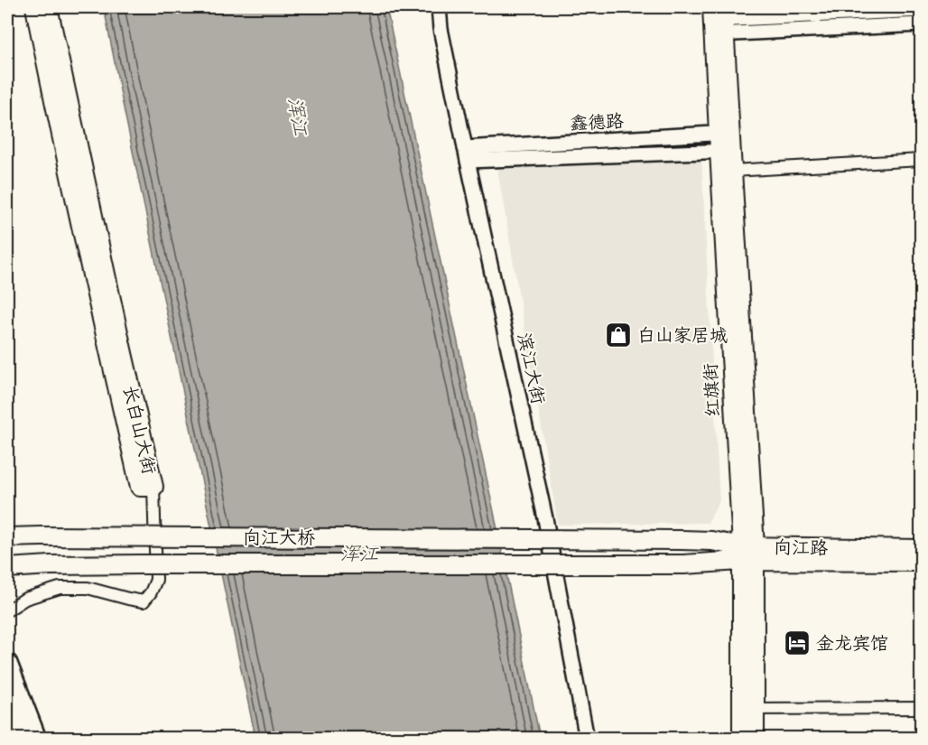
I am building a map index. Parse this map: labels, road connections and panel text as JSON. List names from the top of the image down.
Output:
{
  "streets": {
    "main road": [
      "红旗街",
      "长白山大街",
      "向江大桥",
      "向江路"
    ],
    "street": ["鑫德路", "滨江大街"]
  },
  "crossings": [
    ["鑫德路", "滨江大街"],
    ["鑫德路", "红旗街"],
    ["红旗街", "向江路"],
    ["向江大桥", "向江路"]
  ],
  "water": ["浑江"],
  "places": {
    "shop": ["白山家居城"],
    "hotel": ["金龙宾馆"]
  }
}
